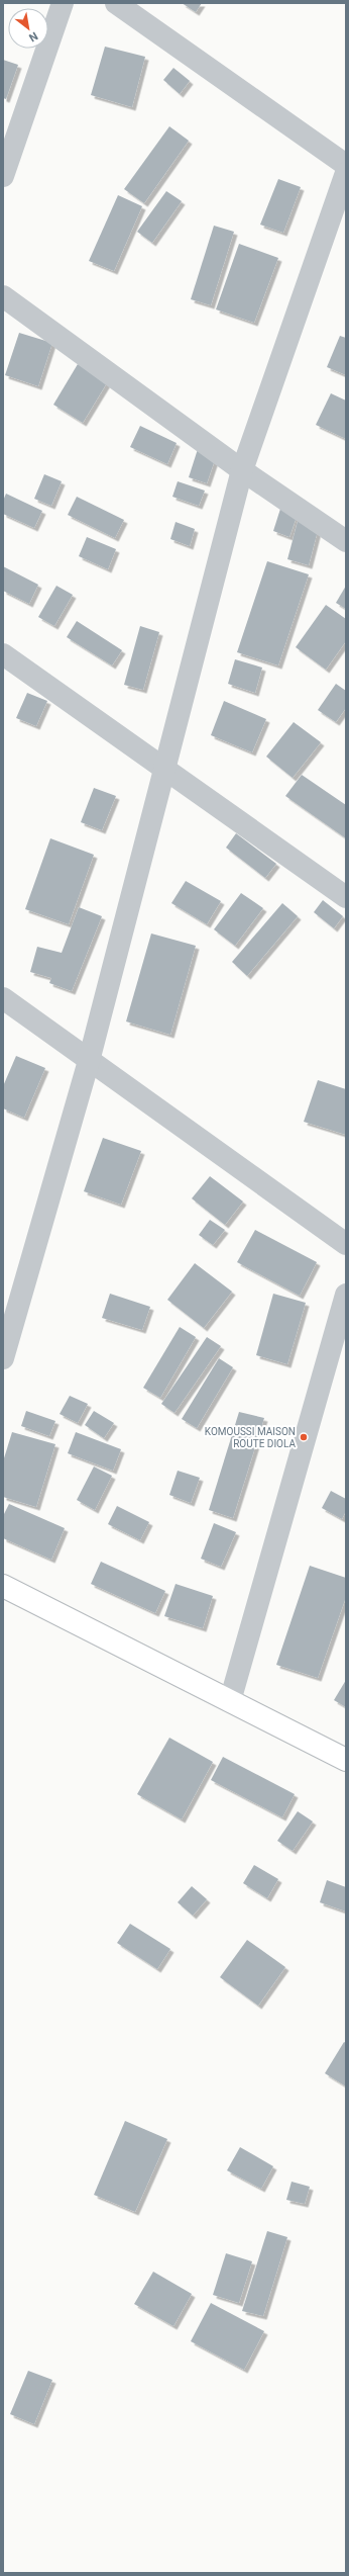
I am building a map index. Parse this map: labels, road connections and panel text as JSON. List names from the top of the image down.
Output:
{
  "places": ["KOMOUSSI MAISON ROUTE DIOLA"],
  "north": "bottom right"
}
